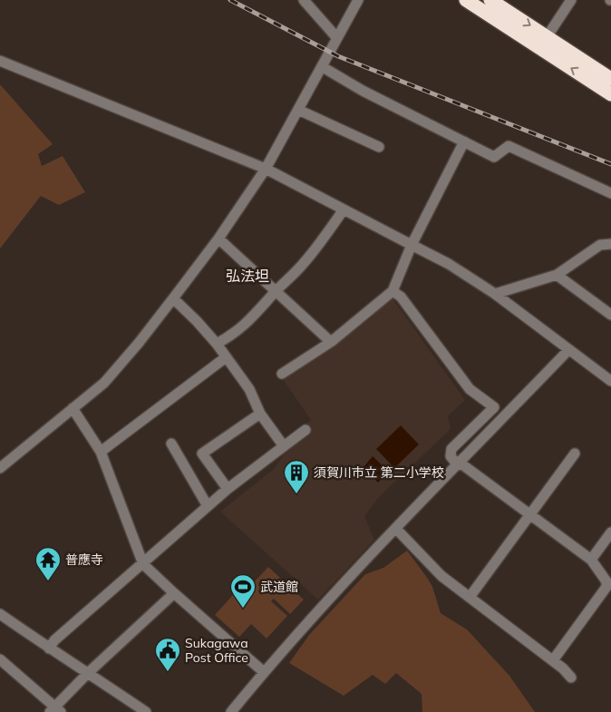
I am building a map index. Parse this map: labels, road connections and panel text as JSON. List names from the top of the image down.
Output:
{
  "districts": ["弘法坦"],
  "places": {
    "building": ["須賀川市立 第二小学校"],
    "temple": ["普應寺"],
    "sports": ["武道館"],
    "public building": ["Sukagawa Post Office"]
  }
}
